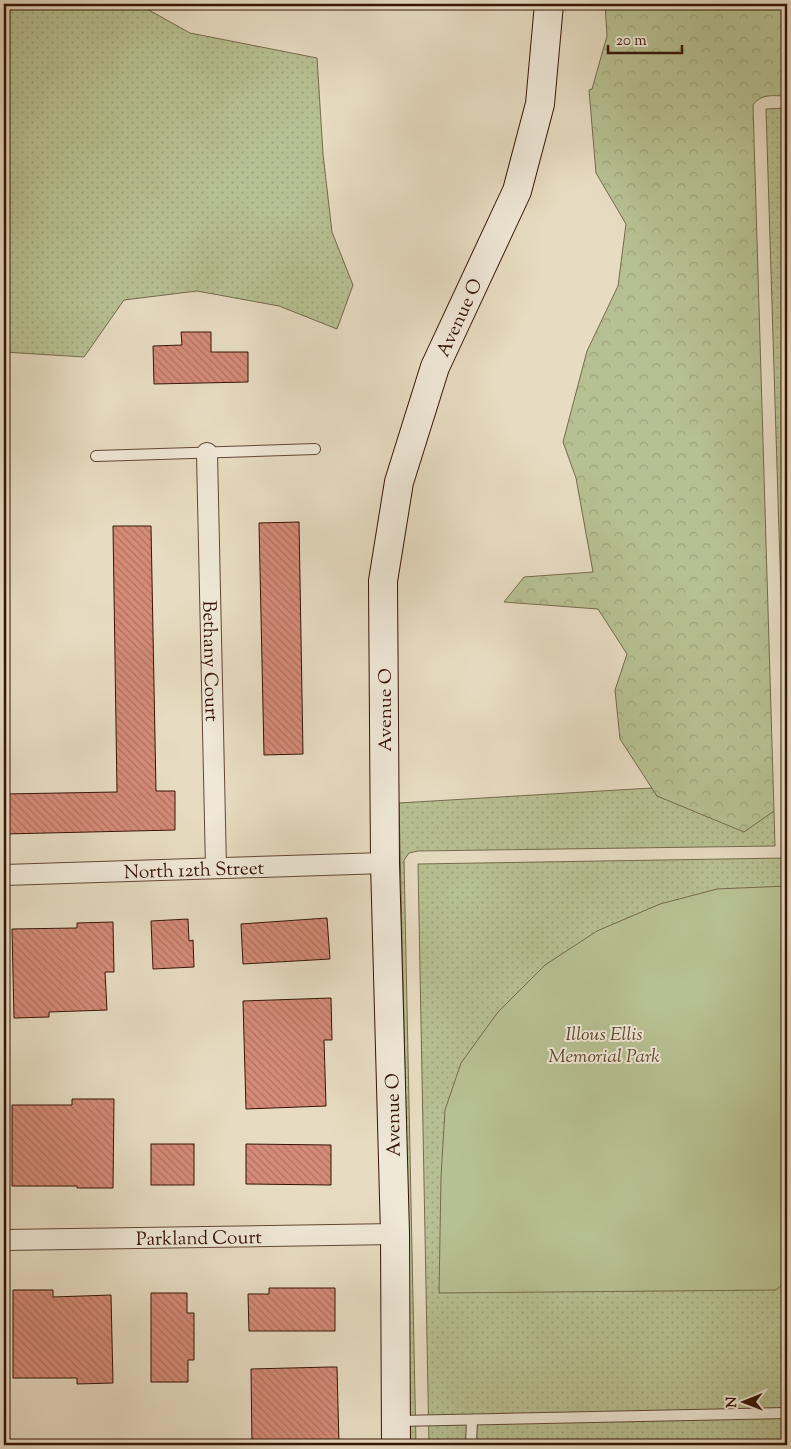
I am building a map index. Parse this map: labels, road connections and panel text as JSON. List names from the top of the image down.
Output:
{
  "streets": {
    "street": [
      "Avenue O",
      "Bethany Court",
      "North 12th Street",
      "Parkland Court"
    ]
  },
  "crossings": [
    ["Avenue O", "North 12th Street"],
    ["Avenue O", "Parkland Court"],
    ["Bethany Court", "North 12th Street"]
  ],
  "parks": ["Illous Ellis Memorial Park"],
  "scale_bar": "20 m",
  "north": "left"
}
